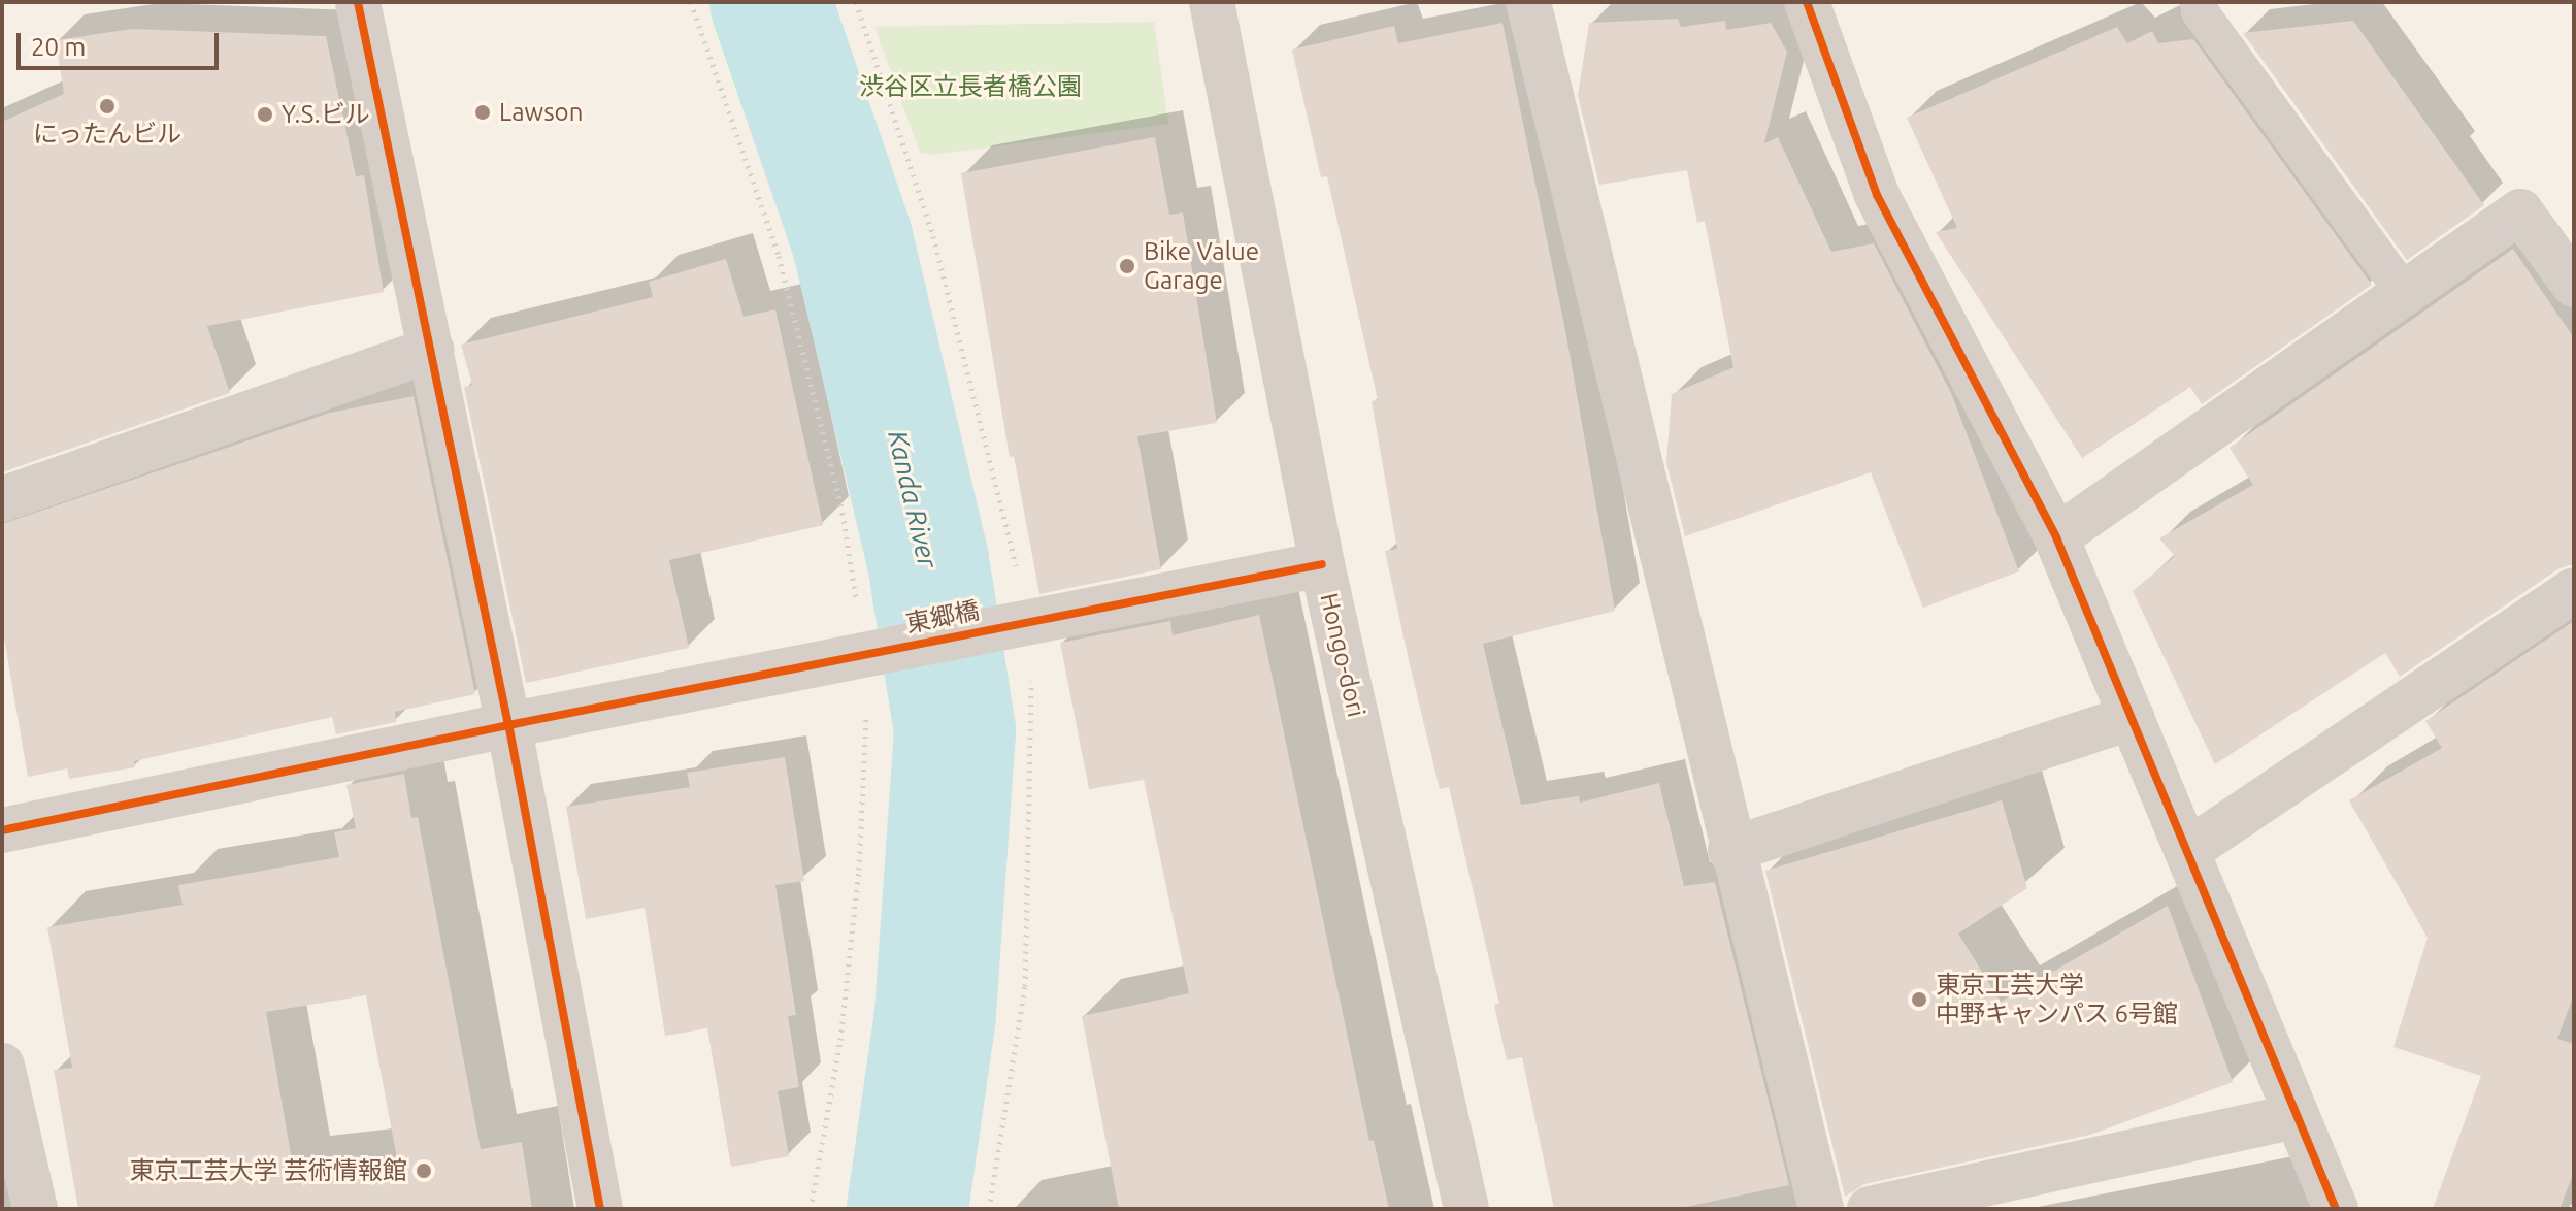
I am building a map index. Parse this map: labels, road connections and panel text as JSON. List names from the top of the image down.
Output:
{
  "streets": {
    "street": ["東郷橋", "Hongo-dori"]
  },
  "crossings": [
    ["東郷橋", "Hongo-dori"]
  ],
  "water": ["Kanda River"],
  "parks": ["渋谷区立長者橋公園"],
  "places": [
    "にったんビル",
    "Lawson",
    "Y.S.ビル",
    "Bike Value Garage",
    "東京工芸大学 中野キャンパス 6号館",
    "東京工芸大学 芸術情報館"
  ],
  "scale_bar": "20 m"
}
